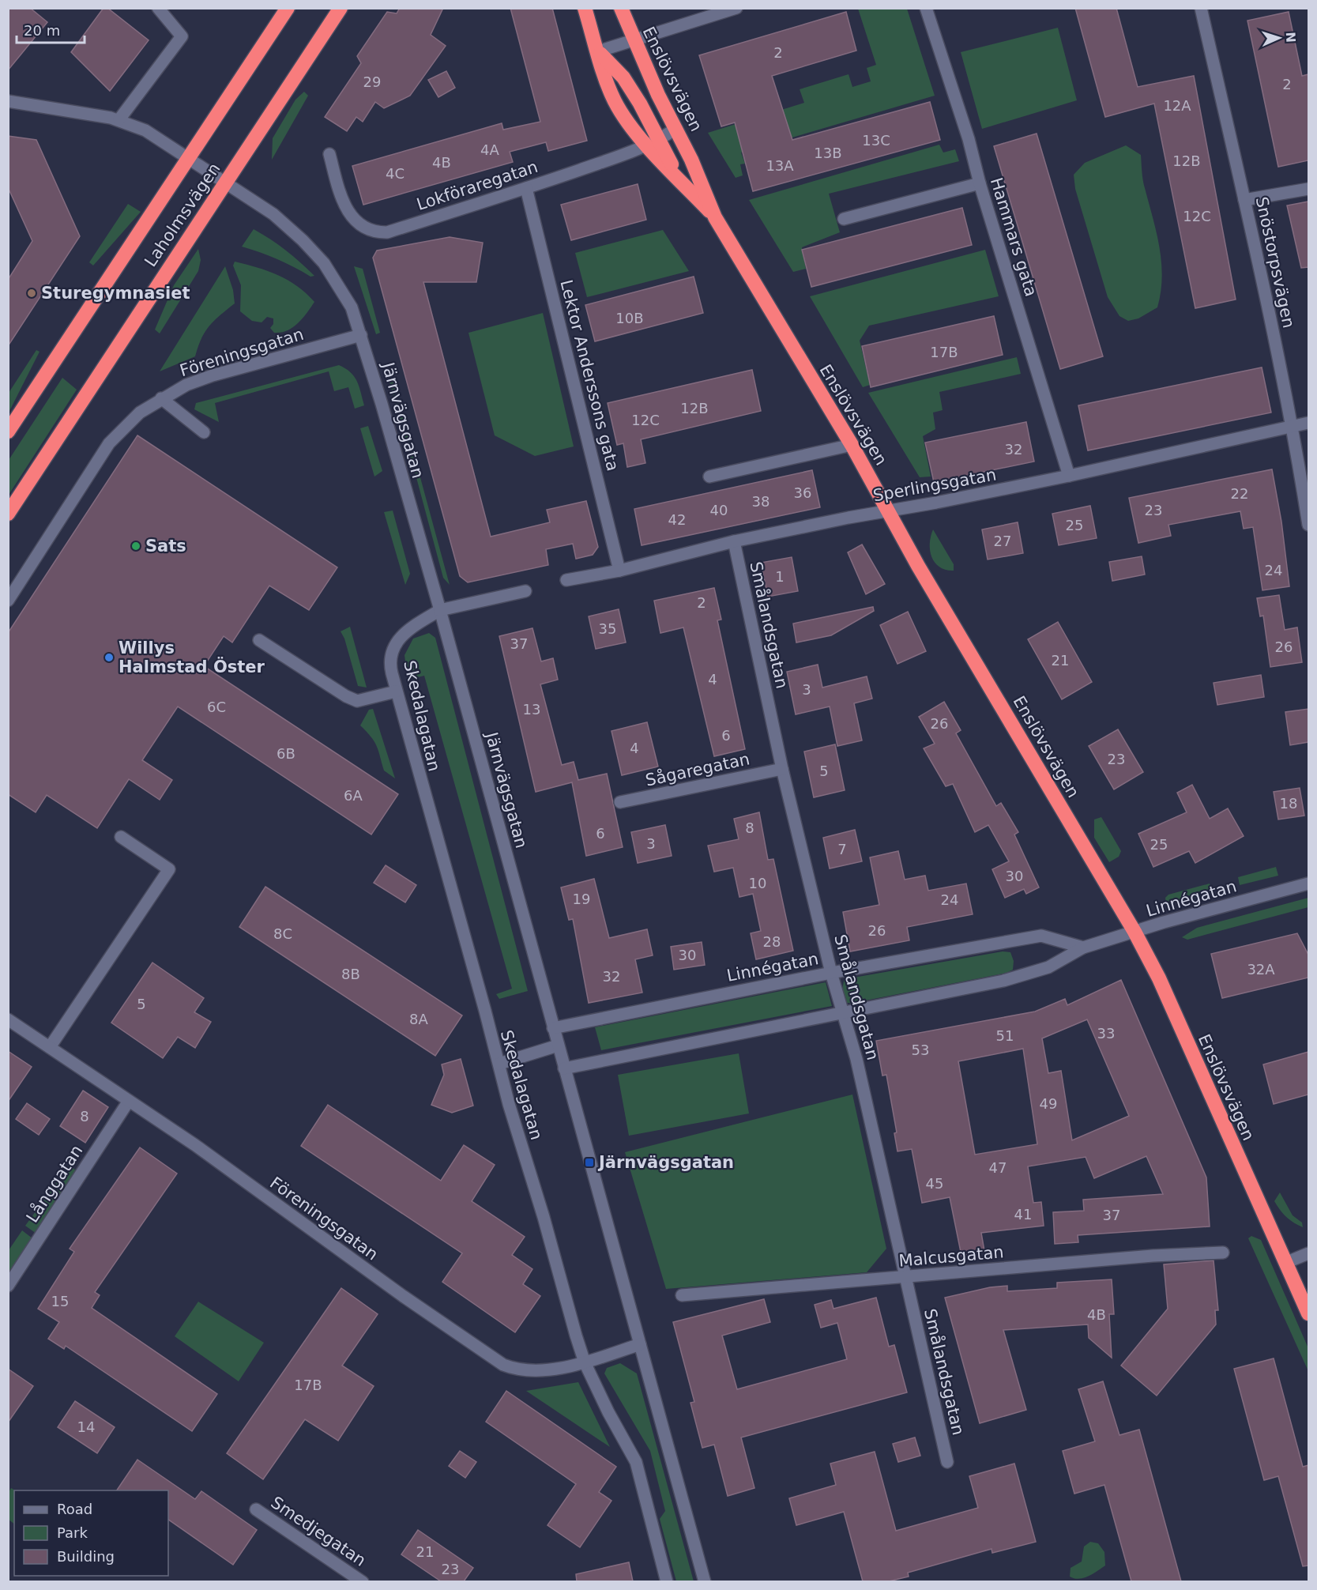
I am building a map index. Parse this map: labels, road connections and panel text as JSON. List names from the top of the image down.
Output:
{
  "streets": {
    "highway": ["Enslövsvägen", "Laholmsvägen"],
    "street": [
      "Lokföraregatan",
      "Hammars gata",
      "Snöstorpsvägen",
      "Föreningsgatan",
      "Lektor Anderssons gata",
      "Järnvägsgatan",
      "Sperlingsgatan",
      "Smålandsgatan",
      "Skedalagatan",
      "Sågaregatan",
      "Linnégatan",
      "Långgatan",
      "Malcusgatan",
      "Smedjegatan"
    ]
  },
  "crossings": [
    ["Enslövsvägen", "Lokföraregatan"],
    ["Enslövsvägen", "Sperlingsgatan"],
    ["Enslövsvägen", "Linnégatan"],
    ["Lokföraregatan", "Lektor Anderssons gata"],
    ["Laholmsvägen", "Järnvägsgatan"],
    ["Hammars gata", "Sperlingsgatan"],
    ["Snöstorpsvägen", "Sperlingsgatan"],
    ["Föreningsgatan", "Järnvägsgatan"],
    ["Föreningsgatan", "Skedalagatan"],
    ["Föreningsgatan", "Långgatan"],
    ["Lektor Anderssons gata", "Sperlingsgatan"],
    ["Järnvägsgatan", "Skedalagatan"],
    ["Järnvägsgatan", "Linnégatan"],
    ["Sperlingsgatan", "Smålandsgatan"],
    ["Smålandsgatan", "Sågaregatan"],
    ["Smålandsgatan", "Linnégatan"],
    ["Smålandsgatan", "Malcusgatan"]
  ],
  "places": {
    "other": ["Sturegymnasiet", "Sats", "Willys Halmstad Öster"],
    "transit": ["Järnvägsgatan"]
  },
  "house_numbers": [
    "2",
    "29",
    "2",
    "12A",
    "13C",
    "4A",
    "13B",
    "12B",
    "4B",
    "13A",
    "4C",
    "12C",
    "10B",
    "17B",
    "12B",
    "12C",
    "32",
    "36",
    "22",
    "38",
    "40",
    "23",
    "42",
    "25",
    "27",
    "24",
    "1",
    "2",
    "35",
    "37",
    "26",
    "21",
    "4",
    "3",
    "6C",
    "13",
    "26",
    "6",
    "4",
    "6B",
    "23",
    "5",
    "6A",
    "18",
    "8",
    "6",
    "3",
    "25",
    "7",
    "30",
    "10",
    "19",
    "24",
    "26",
    "8C",
    "28",
    "30",
    "32A",
    "8B",
    "32",
    "5",
    "8A",
    "33",
    "51",
    "53",
    "49",
    "8",
    "47",
    "45",
    "41",
    "37",
    "15",
    "4B",
    "17B",
    "14",
    "21",
    "23"
  ],
  "legend": ["Road", "Park", "Building"],
  "scale_bar": "20 m",
  "north": "right"
}
